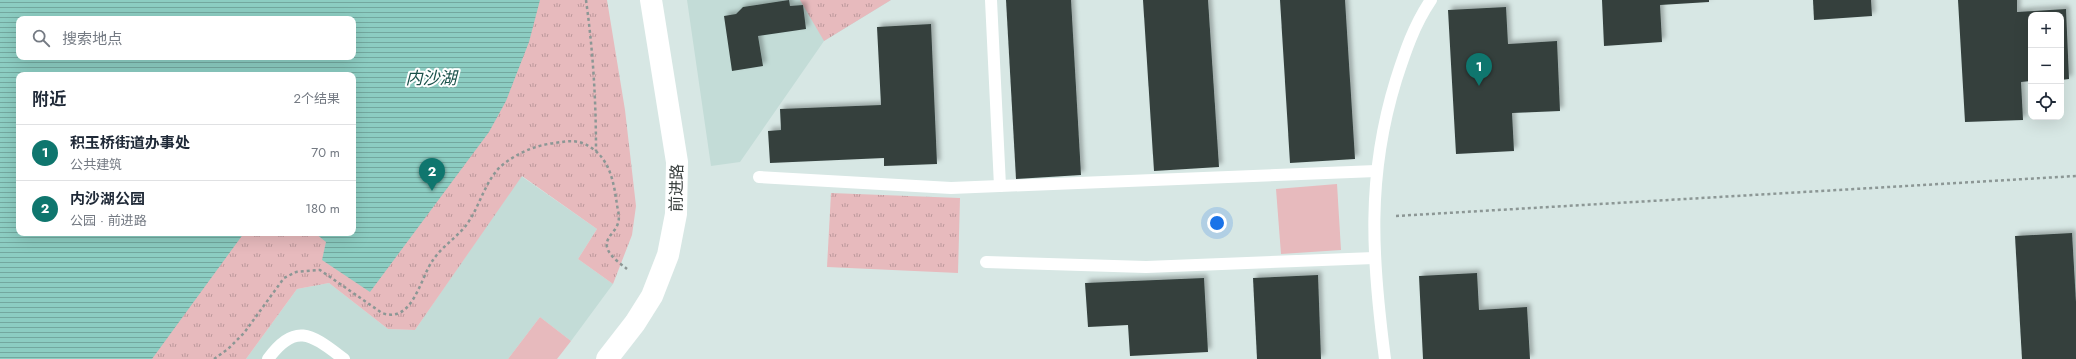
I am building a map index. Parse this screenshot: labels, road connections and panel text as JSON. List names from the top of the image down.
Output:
{
  "streets": {
    "street": ["前进路"]
  },
  "water": ["内沙湖"],
  "page": {
    "map_buttons": ["+", "−"],
    "search": "搜索地点",
    "pins": ["1", "2"],
    "heading": ["附近", "2个结果"],
    "list": [
      {
        "mark": "1",
        "name": "积玉桥街道办事处",
        "note": "公共建筑",
        "value": "70 m"
      },
      {
        "mark": "2",
        "name": "内沙湖公园",
        "note": "公园 · 前进路",
        "value": "180 m"
      }
    ]
  }
}
